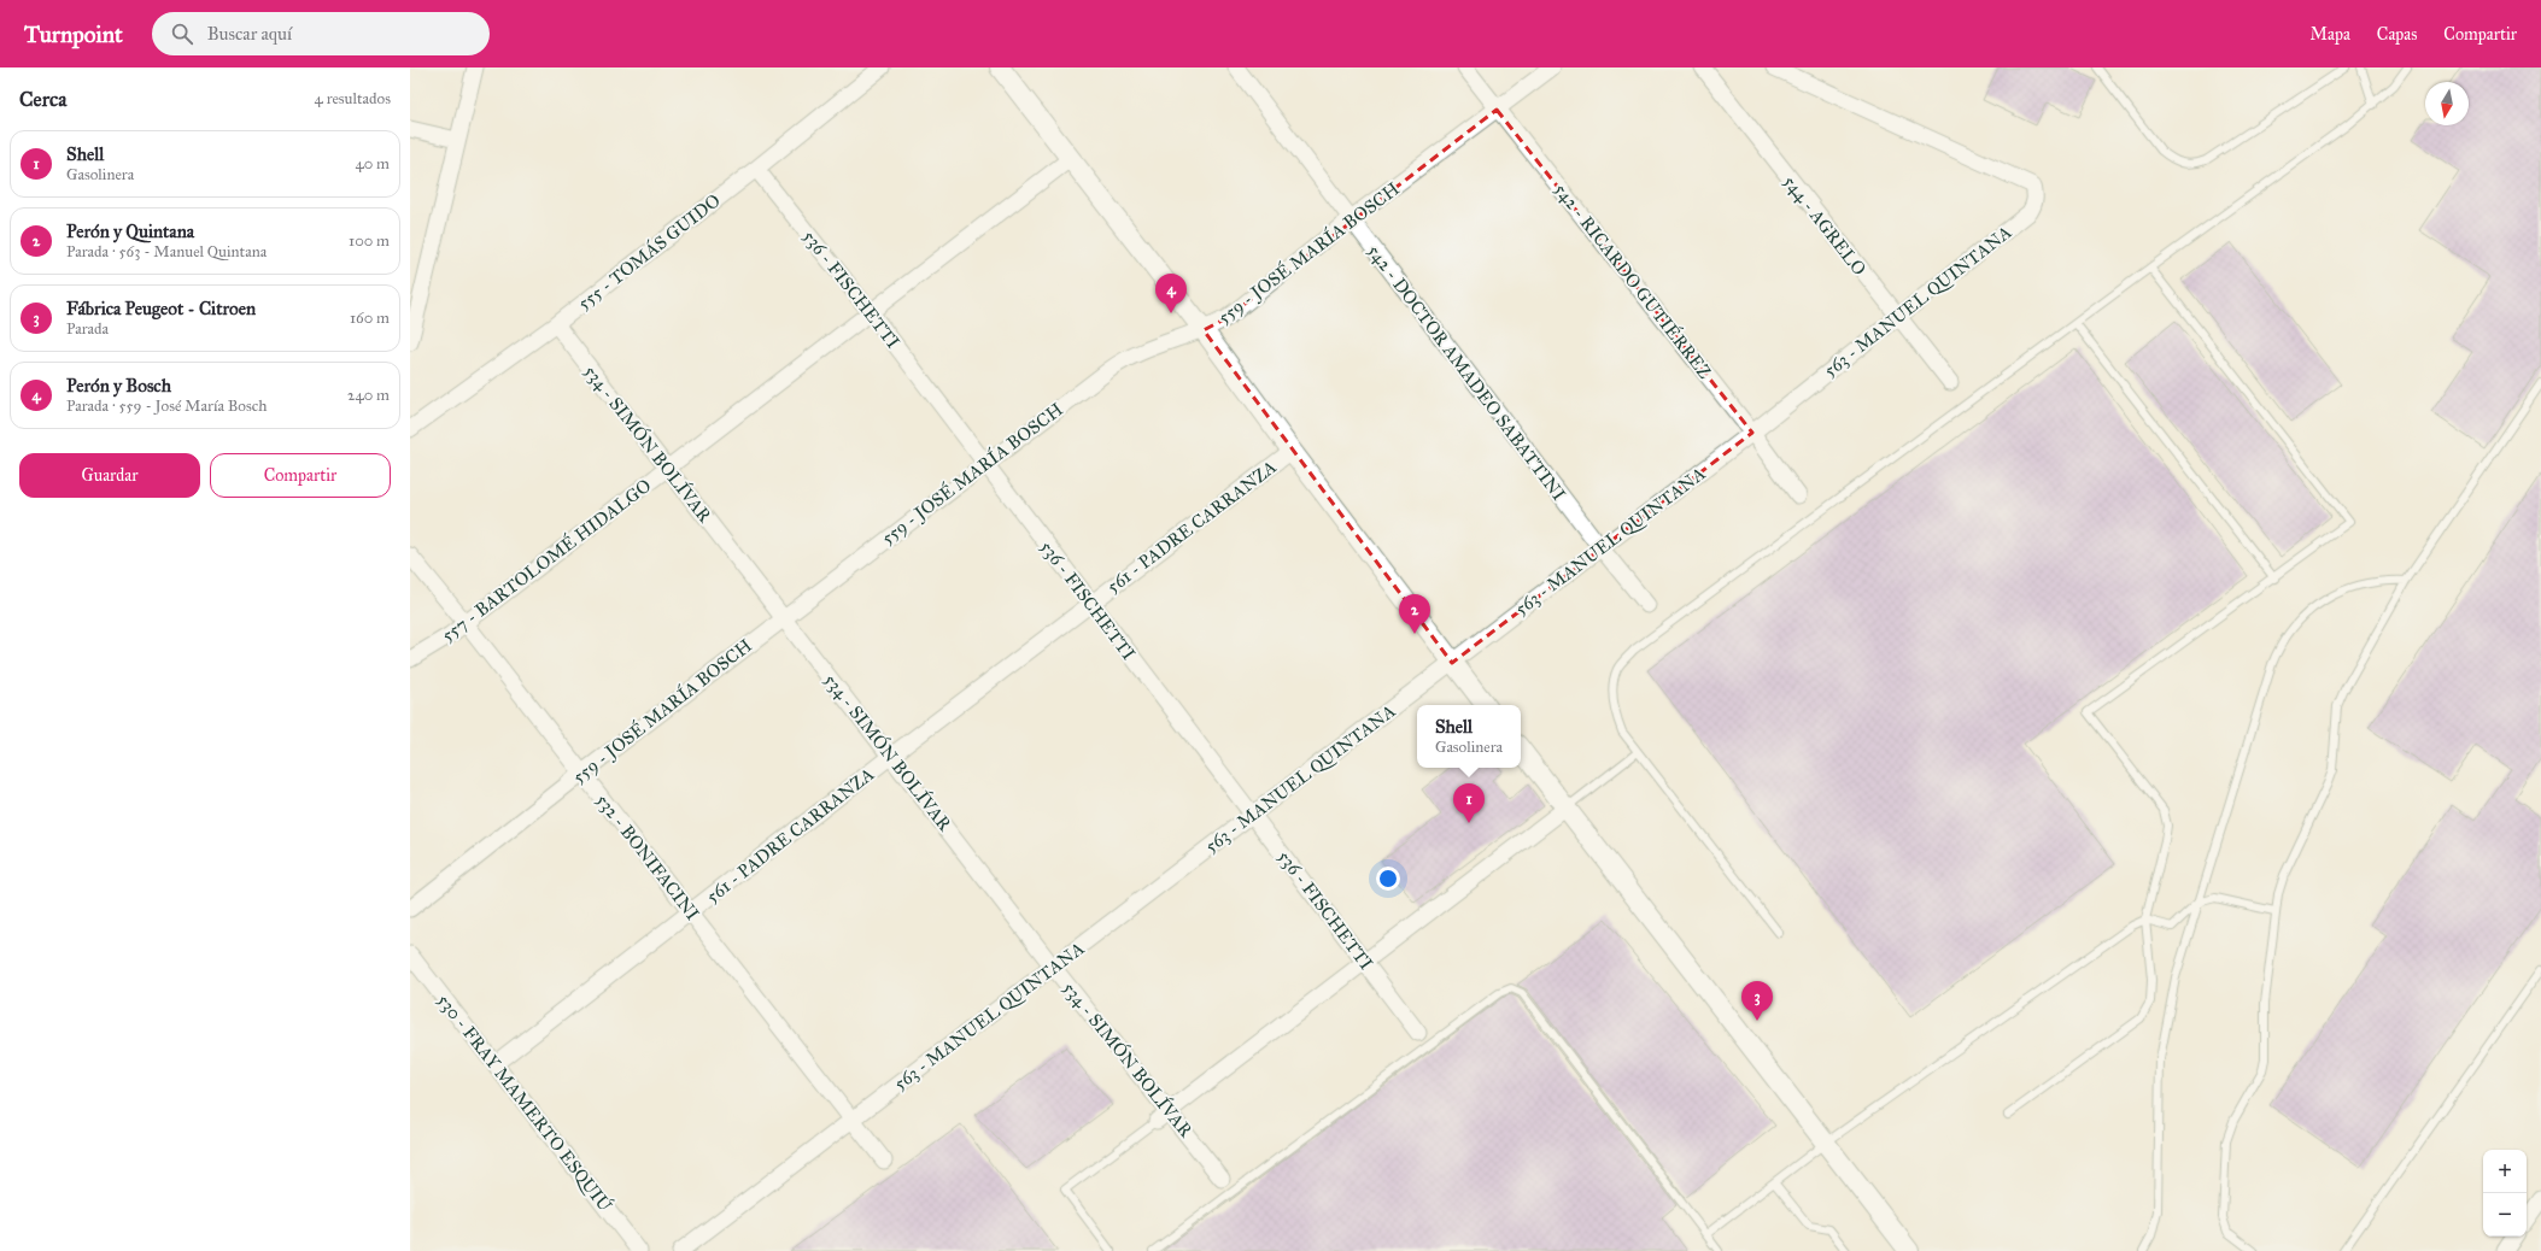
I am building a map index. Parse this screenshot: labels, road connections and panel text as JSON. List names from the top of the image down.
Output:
{
  "streets": {
    "street": [
      "544 - AGRELO",
      "555 - TOMÁS GUIDO",
      "559 - JOSÉ MARÍA BOSCH",
      "542 - RICARDO GUTIÉRREZ",
      "536 - FISCHETTI",
      "563 - MANUEL QUINTANA",
      "542 - DOCTOR AMADEO SABATTINI",
      "534 - SIMÓN BOLÍVAR",
      "561 - PADRE CARRANZA",
      "557 - BARTOLOMÉ HIDALGO",
      "532 - BONIFACINI",
      "530 - FRAY MAMERTO ESQUIÚ"
    ]
  },
  "crossings": [
    ["544 - AGRELO", "563 - MANUEL QUINTANA"],
    ["555 - TOMÁS GUIDO", "536 - FISCHETTI"],
    ["555 - TOMÁS GUIDO", "534 - SIMÓN BOLÍVAR"],
    ["559 - JOSÉ MARÍA BOSCH", "542 - RICARDO GUTIÉRREZ"],
    ["559 - JOSÉ MARÍA BOSCH", "536 - FISCHETTI"],
    ["559 - JOSÉ MARÍA BOSCH", "542 - DOCTOR AMADEO SABATTINI"],
    ["559 - JOSÉ MARÍA BOSCH", "534 - SIMÓN BOLÍVAR"],
    ["559 - JOSÉ MARÍA BOSCH", "532 - BONIFACINI"],
    ["542 - RICARDO GUTIÉRREZ", "563 - MANUEL QUINTANA"],
    ["536 - FISCHETTI", "563 - MANUEL QUINTANA"],
    ["536 - FISCHETTI", "561 - PADRE CARRANZA"],
    ["536 - FISCHETTI", "557 - BARTOLOMÉ HIDALGO"],
    ["563 - MANUEL QUINTANA", "542 - DOCTOR AMADEO SABATTINI"],
    ["563 - MANUEL QUINTANA", "534 - SIMÓN BOLÍVAR"],
    ["563 - MANUEL QUINTANA", "532 - BONIFACINI"],
    ["534 - SIMÓN BOLÍVAR", "561 - PADRE CARRANZA"],
    ["534 - SIMÓN BOLÍVAR", "557 - BARTOLOMÉ HIDALGO"],
    ["561 - PADRE CARRANZA", "532 - BONIFACINI"],
    ["561 - PADRE CARRANZA", "530 - FRAY MAMERTO ESQUIÚ"],
    ["557 - BARTOLOMÉ HIDALGO", "532 - BONIFACINI"]
  ],
  "north": "bottom",
  "page": {
    "header": "Turnpoint",
    "search": "Buscar aquí",
    "nav": ["Mapa", "Capas", "Compartir"],
    "heading": ["Cerca", "4 resultados"],
    "list": [
      {
        "mark": "1",
        "name": "Shell",
        "note": "Gasolinera",
        "value": "40 m"
      },
      {
        "mark": "2",
        "name": "Perón y Quintana",
        "note": "Parada · 563 - Manuel Quintana",
        "value": "100 m"
      },
      {
        "mark": "3",
        "name": "Fábrica Peugeot - Citroen",
        "note": "Parada",
        "value": "160 m"
      },
      {
        "mark": "4",
        "name": "Perón y Bosch",
        "note": "Parada · 559 - José María Bosch",
        "value": "240 m"
      }
    ],
    "pins": [
      "4",
      "2",
      "1",
      "3"
    ],
    "buttons": ["Guardar", "Compartir"],
    "popup": ["Shell", "Gasolinera"],
    "map_buttons": ["+", "−"]
  }
}
